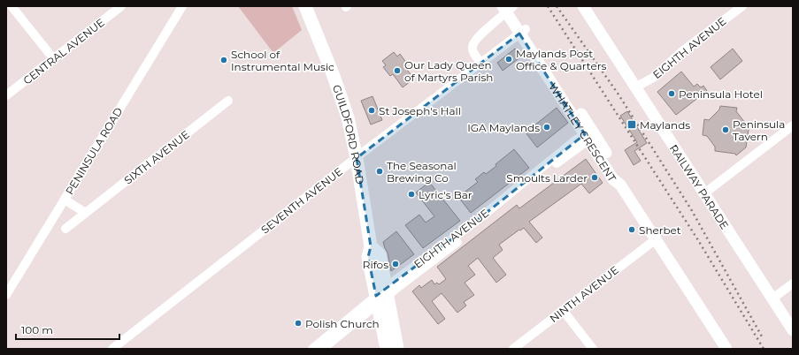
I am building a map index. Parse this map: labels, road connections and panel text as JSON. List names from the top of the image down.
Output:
{
  "streets": {
    "highway": ["GUILDFORD ROAD"],
    "main road": ["WHATLEY CRESCENT", "RAILWAY PARADE"],
    "street": [
      "EIGHTH AVENUE",
      "CENTRAL AVENUE",
      "PENINSULA ROAD",
      "SIXTH AVENUE",
      "SEVENTH AVENUE",
      "NINTH AVENUE"
    ]
  },
  "crossings": [
    ["EIGHTH AVENUE", "WHATLEY CRESCENT"],
    ["EIGHTH AVENUE", "GUILDFORD ROAD"],
    ["EIGHTH AVENUE", "RAILWAY PARADE"],
    ["WHATLEY CRESCENT", "SEVENTH AVENUE"],
    ["WHATLEY CRESCENT", "NINTH AVENUE"],
    ["GUILDFORD ROAD", "SEVENTH AVENUE"]
  ],
  "places": {
    "other": [
      "Maylands Post Office & Quarters",
      "School of Instrumental Music",
      "Our Lady Queen of Martyrs Parish",
      "Peninsula Hotel",
      "St Joseph's Hall",
      "IGA Maylands",
      "Peninsula Tavern",
      "The Seasonal Brewing Co",
      "Smoults Larder",
      "Lyric's Bar",
      "Sherbet",
      "Rifos",
      "Polish Church"
    ],
    "transit": ["Maylands"]
  },
  "scale_bar": "100 m"
}
